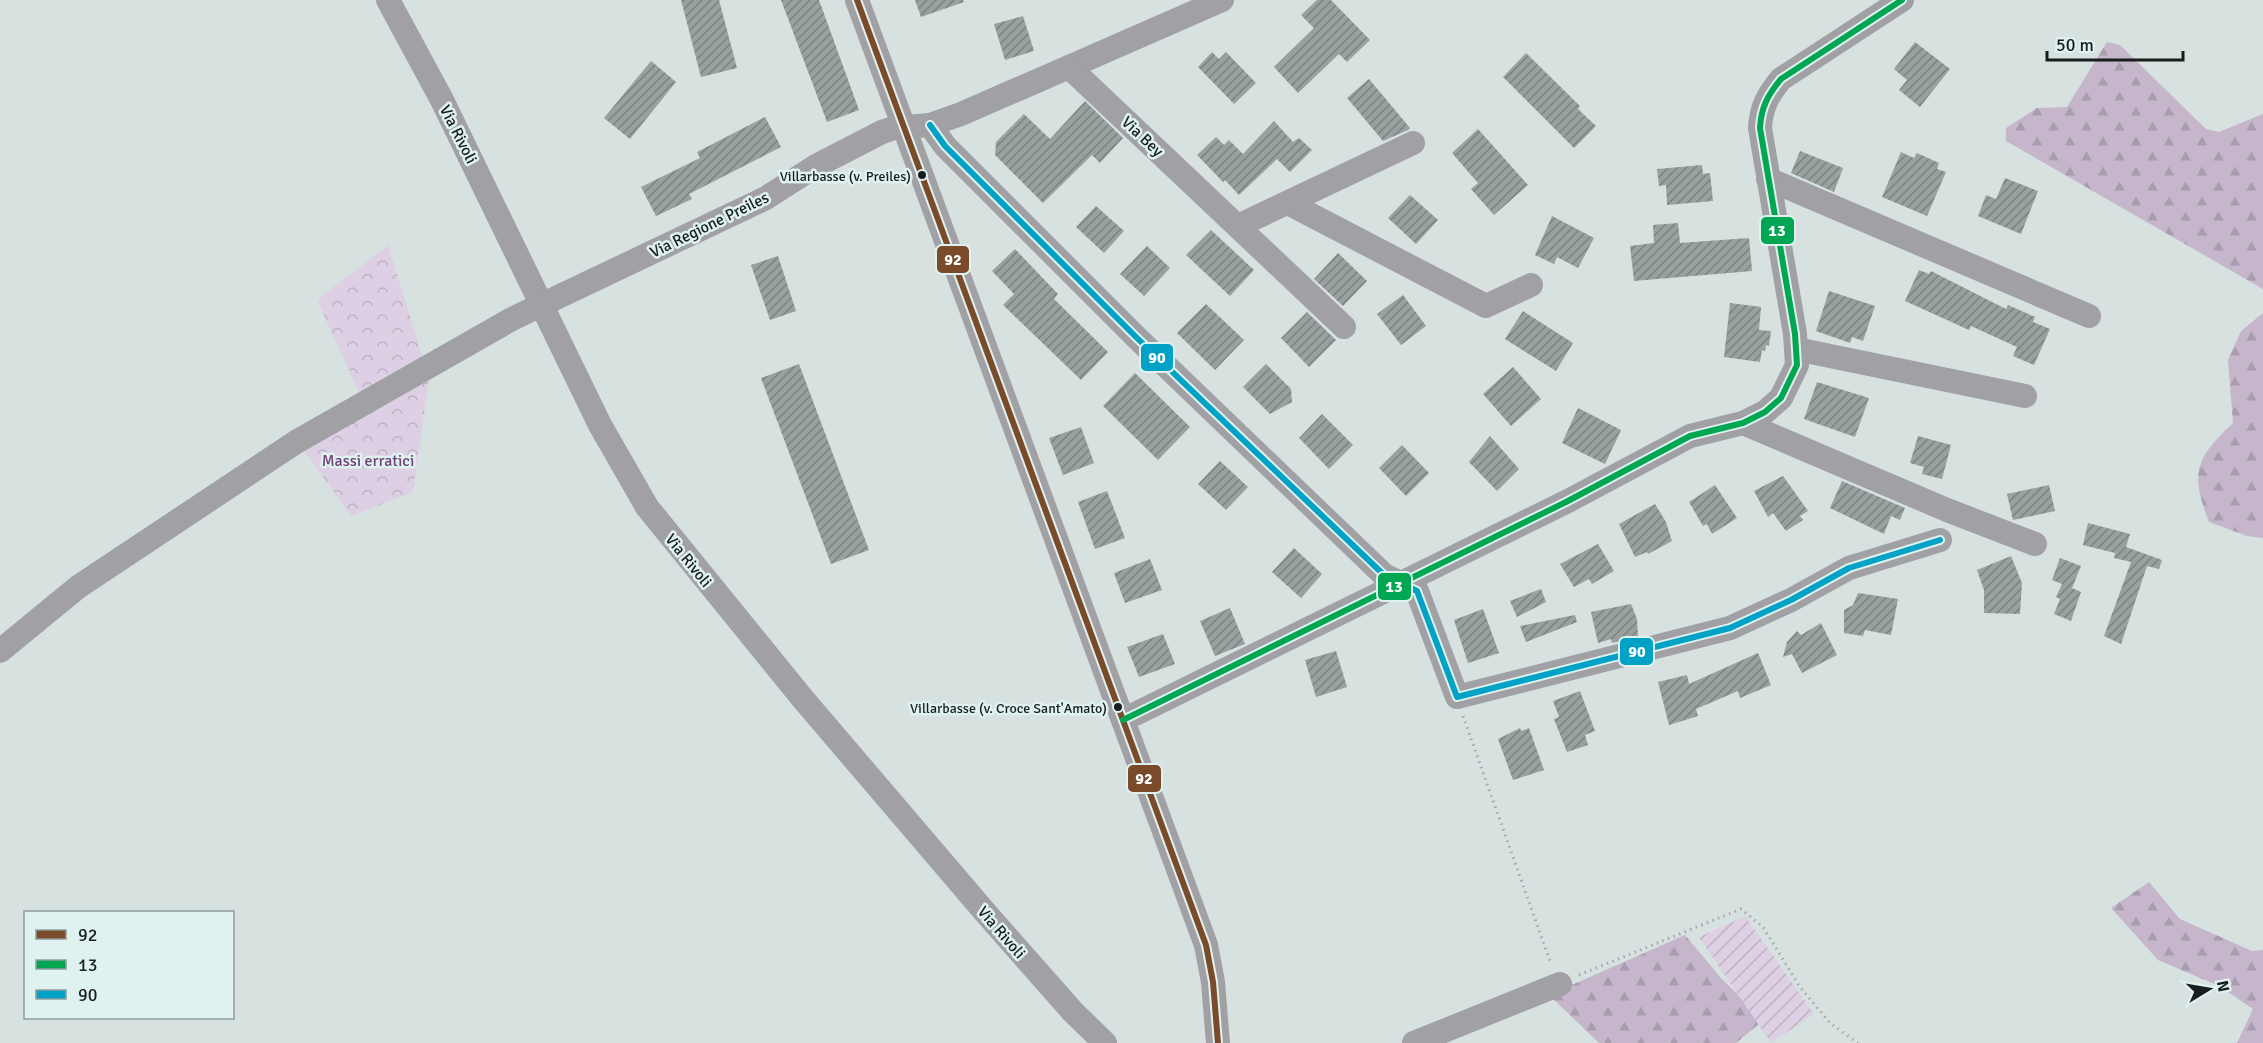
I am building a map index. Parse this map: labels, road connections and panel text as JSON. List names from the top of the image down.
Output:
{
  "streets": {
    "street": ["Via Rivoli", "Via Bey", "Via Regione Preiles"]
  },
  "crossings": [
    ["Via Rivoli", "Via Regione Preiles"]
  ],
  "parks": ["Massi erratici"],
  "places": ["Villarbasse (v. Preiles)", "Villarbasse (v. Croce Sant'Amato)"],
  "lines": ["transit line 92", "transit line 13", "transit line 90"],
  "legend": ["92", "13", "90"],
  "scale_bar": "50 m",
  "north": "right"
}
